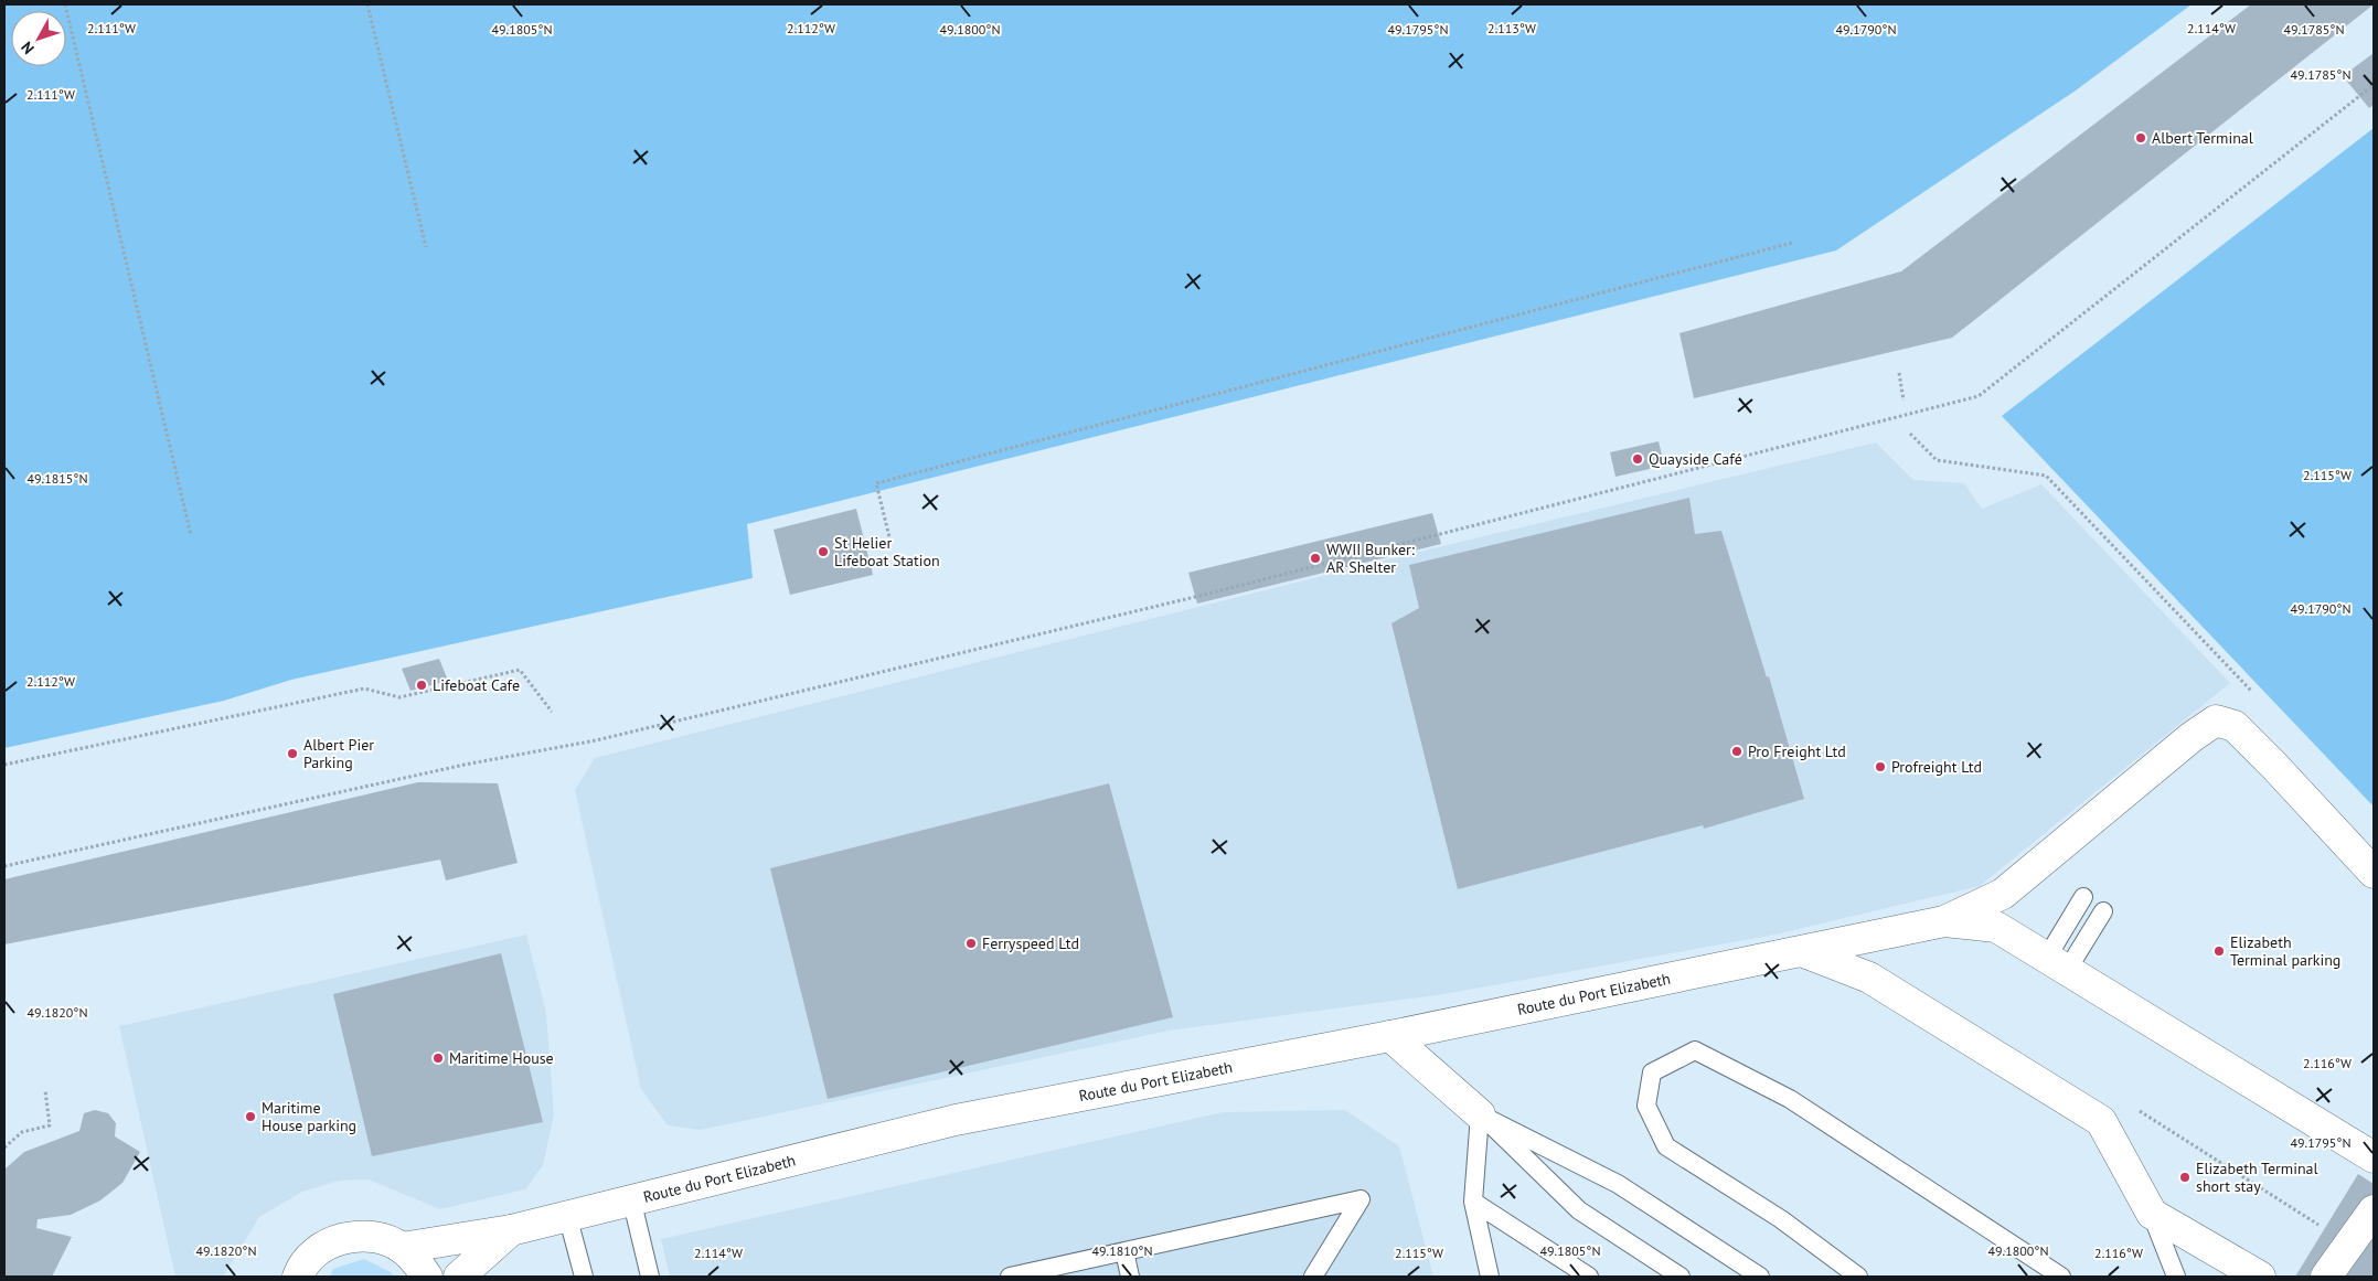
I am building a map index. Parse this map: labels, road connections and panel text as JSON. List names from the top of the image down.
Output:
{
  "streets": {
    "street": ["Route du Port Elizabeth"]
  },
  "places": [
    "Albert Terminal",
    "Quayside Café",
    "St Helier Lifeboat Station",
    "WWII Bunker: AR Shelter",
    "Lifeboat Cafe",
    "Pro Freight Ltd",
    "Albert Pier Parking",
    "Profreight Ltd",
    "Ferryspeed Ltd",
    "Elizabeth Terminal parking",
    "Maritime House",
    "Maritime House parking",
    "Elizabeth Terminal short stay"
  ],
  "north": "bottom left",
  "coordinates": [
    "2.111°W",
    "2.112°W",
    "2.113°W",
    "2.114°W",
    "49.1805°N",
    "49.1800°N",
    "49.1795°N",
    "49.1790°N",
    "49.1785°N",
    "2.115°W",
    "49.1815°N",
    "49.1820°N",
    "2.116°W",
    "49.1810°N"
  ]
}
